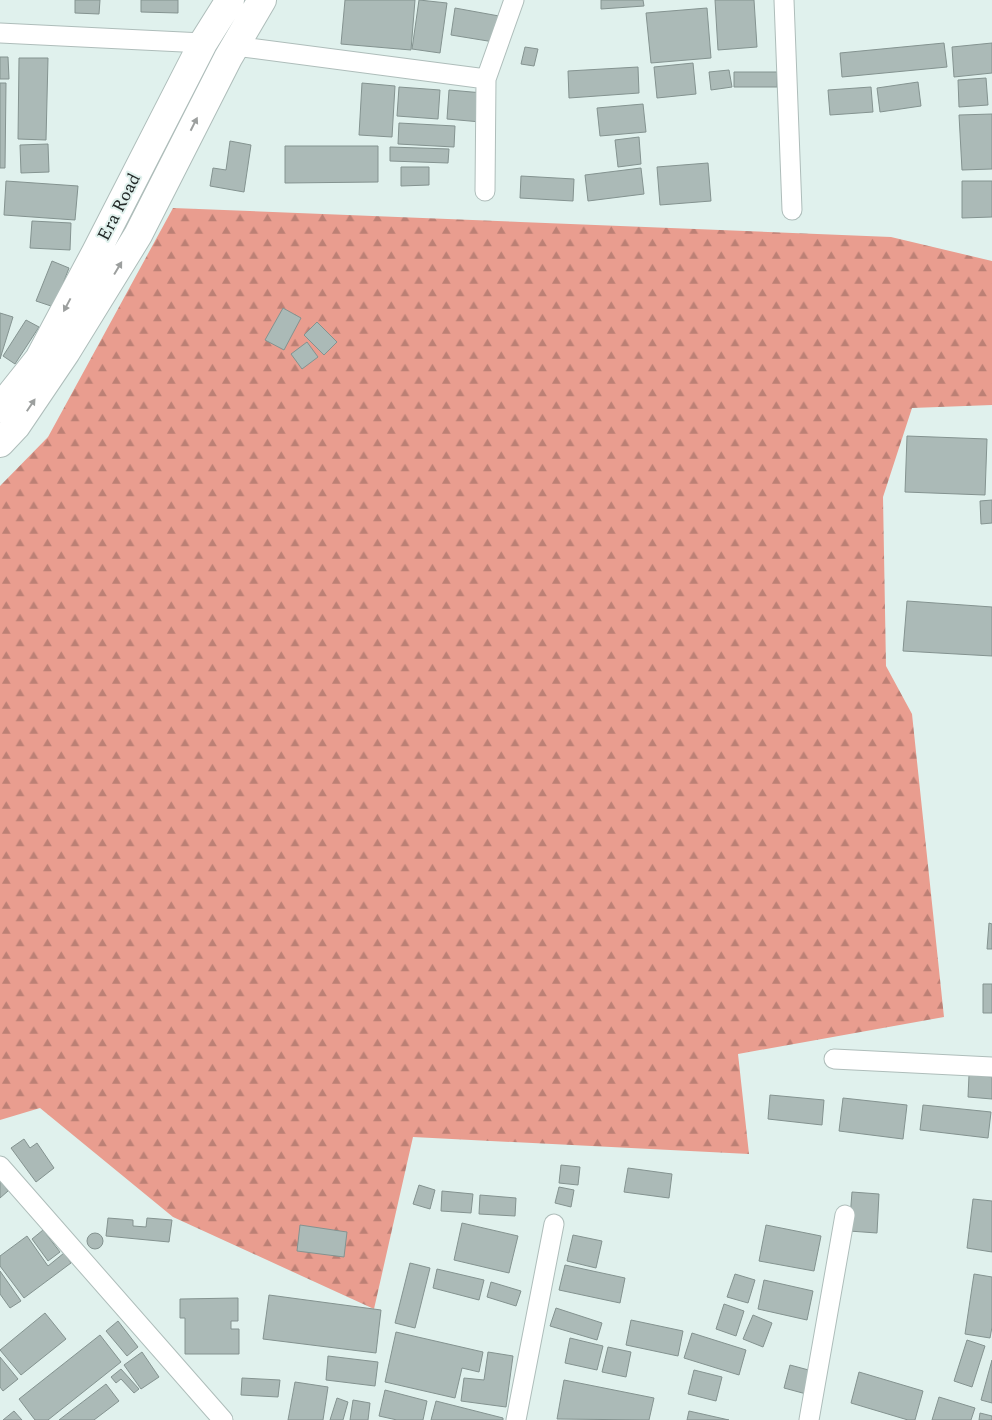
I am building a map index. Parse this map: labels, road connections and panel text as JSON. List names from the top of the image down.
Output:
{
  "streets": {
    "main road": ["Era Road"]
  }
}
